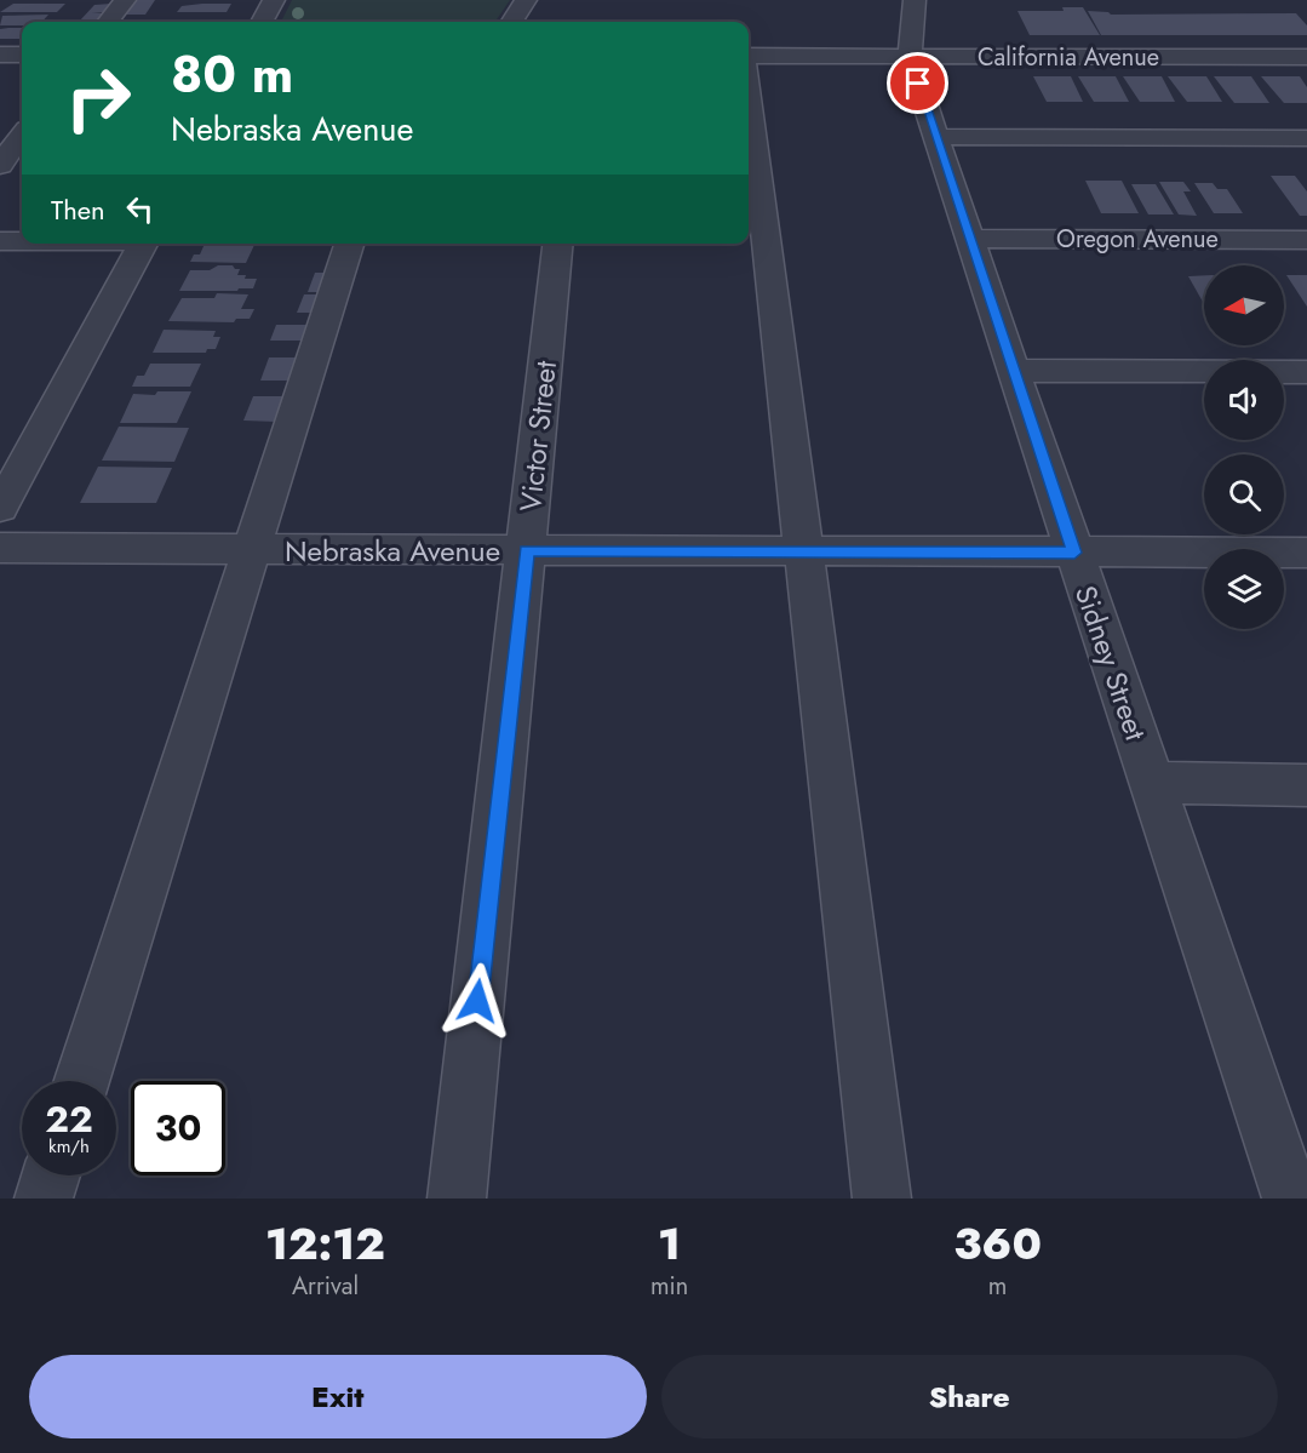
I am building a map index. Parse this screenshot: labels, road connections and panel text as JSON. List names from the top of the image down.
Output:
{
  "streets": {
    "street": [
      "California Avenue",
      "Oregon Avenue",
      "Victor Street",
      "Nebraska Avenue",
      "Sidney Street"
    ]
  },
  "crossings": [
    ["California Avenue", "Sidney Street"],
    ["Oregon Avenue", "Sidney Street"],
    ["Victor Street", "Nebraska Avenue"],
    ["Nebraska Avenue", "Sidney Street"]
  ],
  "north": "left",
  "page": {
    "turn": ["80 m", "Nebraska Avenue"],
    "then": "Then",
    "speed": "22 km/h",
    "limit": "30",
    "eta": [
      "12:12",
      "Arrival",
      "1",
      "min",
      "360",
      "m"
    ],
    "buttons": ["Exit", "Share"]
  }
}
